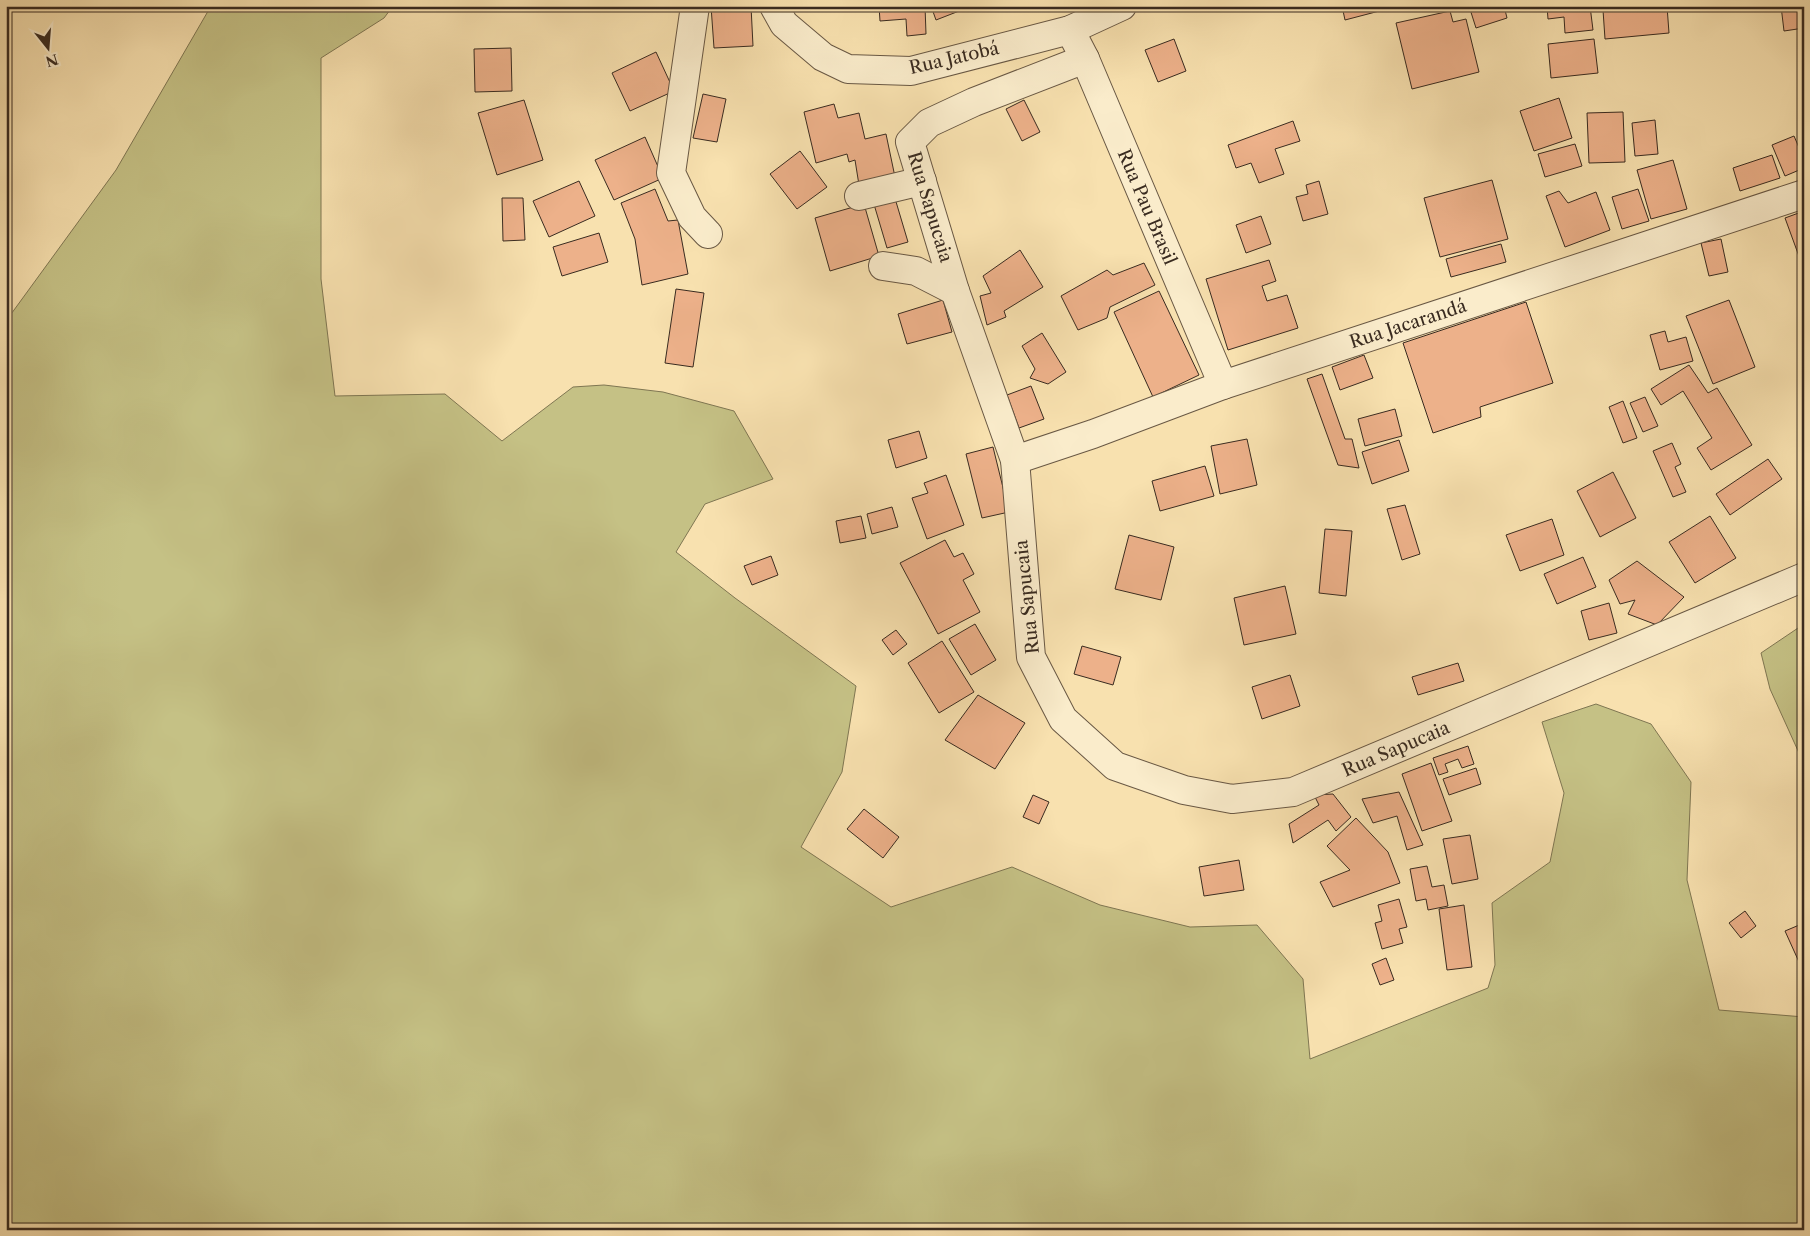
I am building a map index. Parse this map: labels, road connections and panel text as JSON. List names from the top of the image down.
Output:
{
  "streets": {
    "street": [
      "Rua Jatobá",
      "Rua Sapucaia",
      "Rua Pau Brasil",
      "Rua Jacarandá"
    ]
  },
  "crossings": [
    ["Rua Jatobá", "Rua Pau Brasil"],
    ["Rua Sapucaia", "Rua Pau Brasil"],
    ["Rua Sapucaia", "Rua Jacarandá"],
    ["Rua Pau Brasil", "Rua Jacarandá"]
  ],
  "north": "bottom"
}
